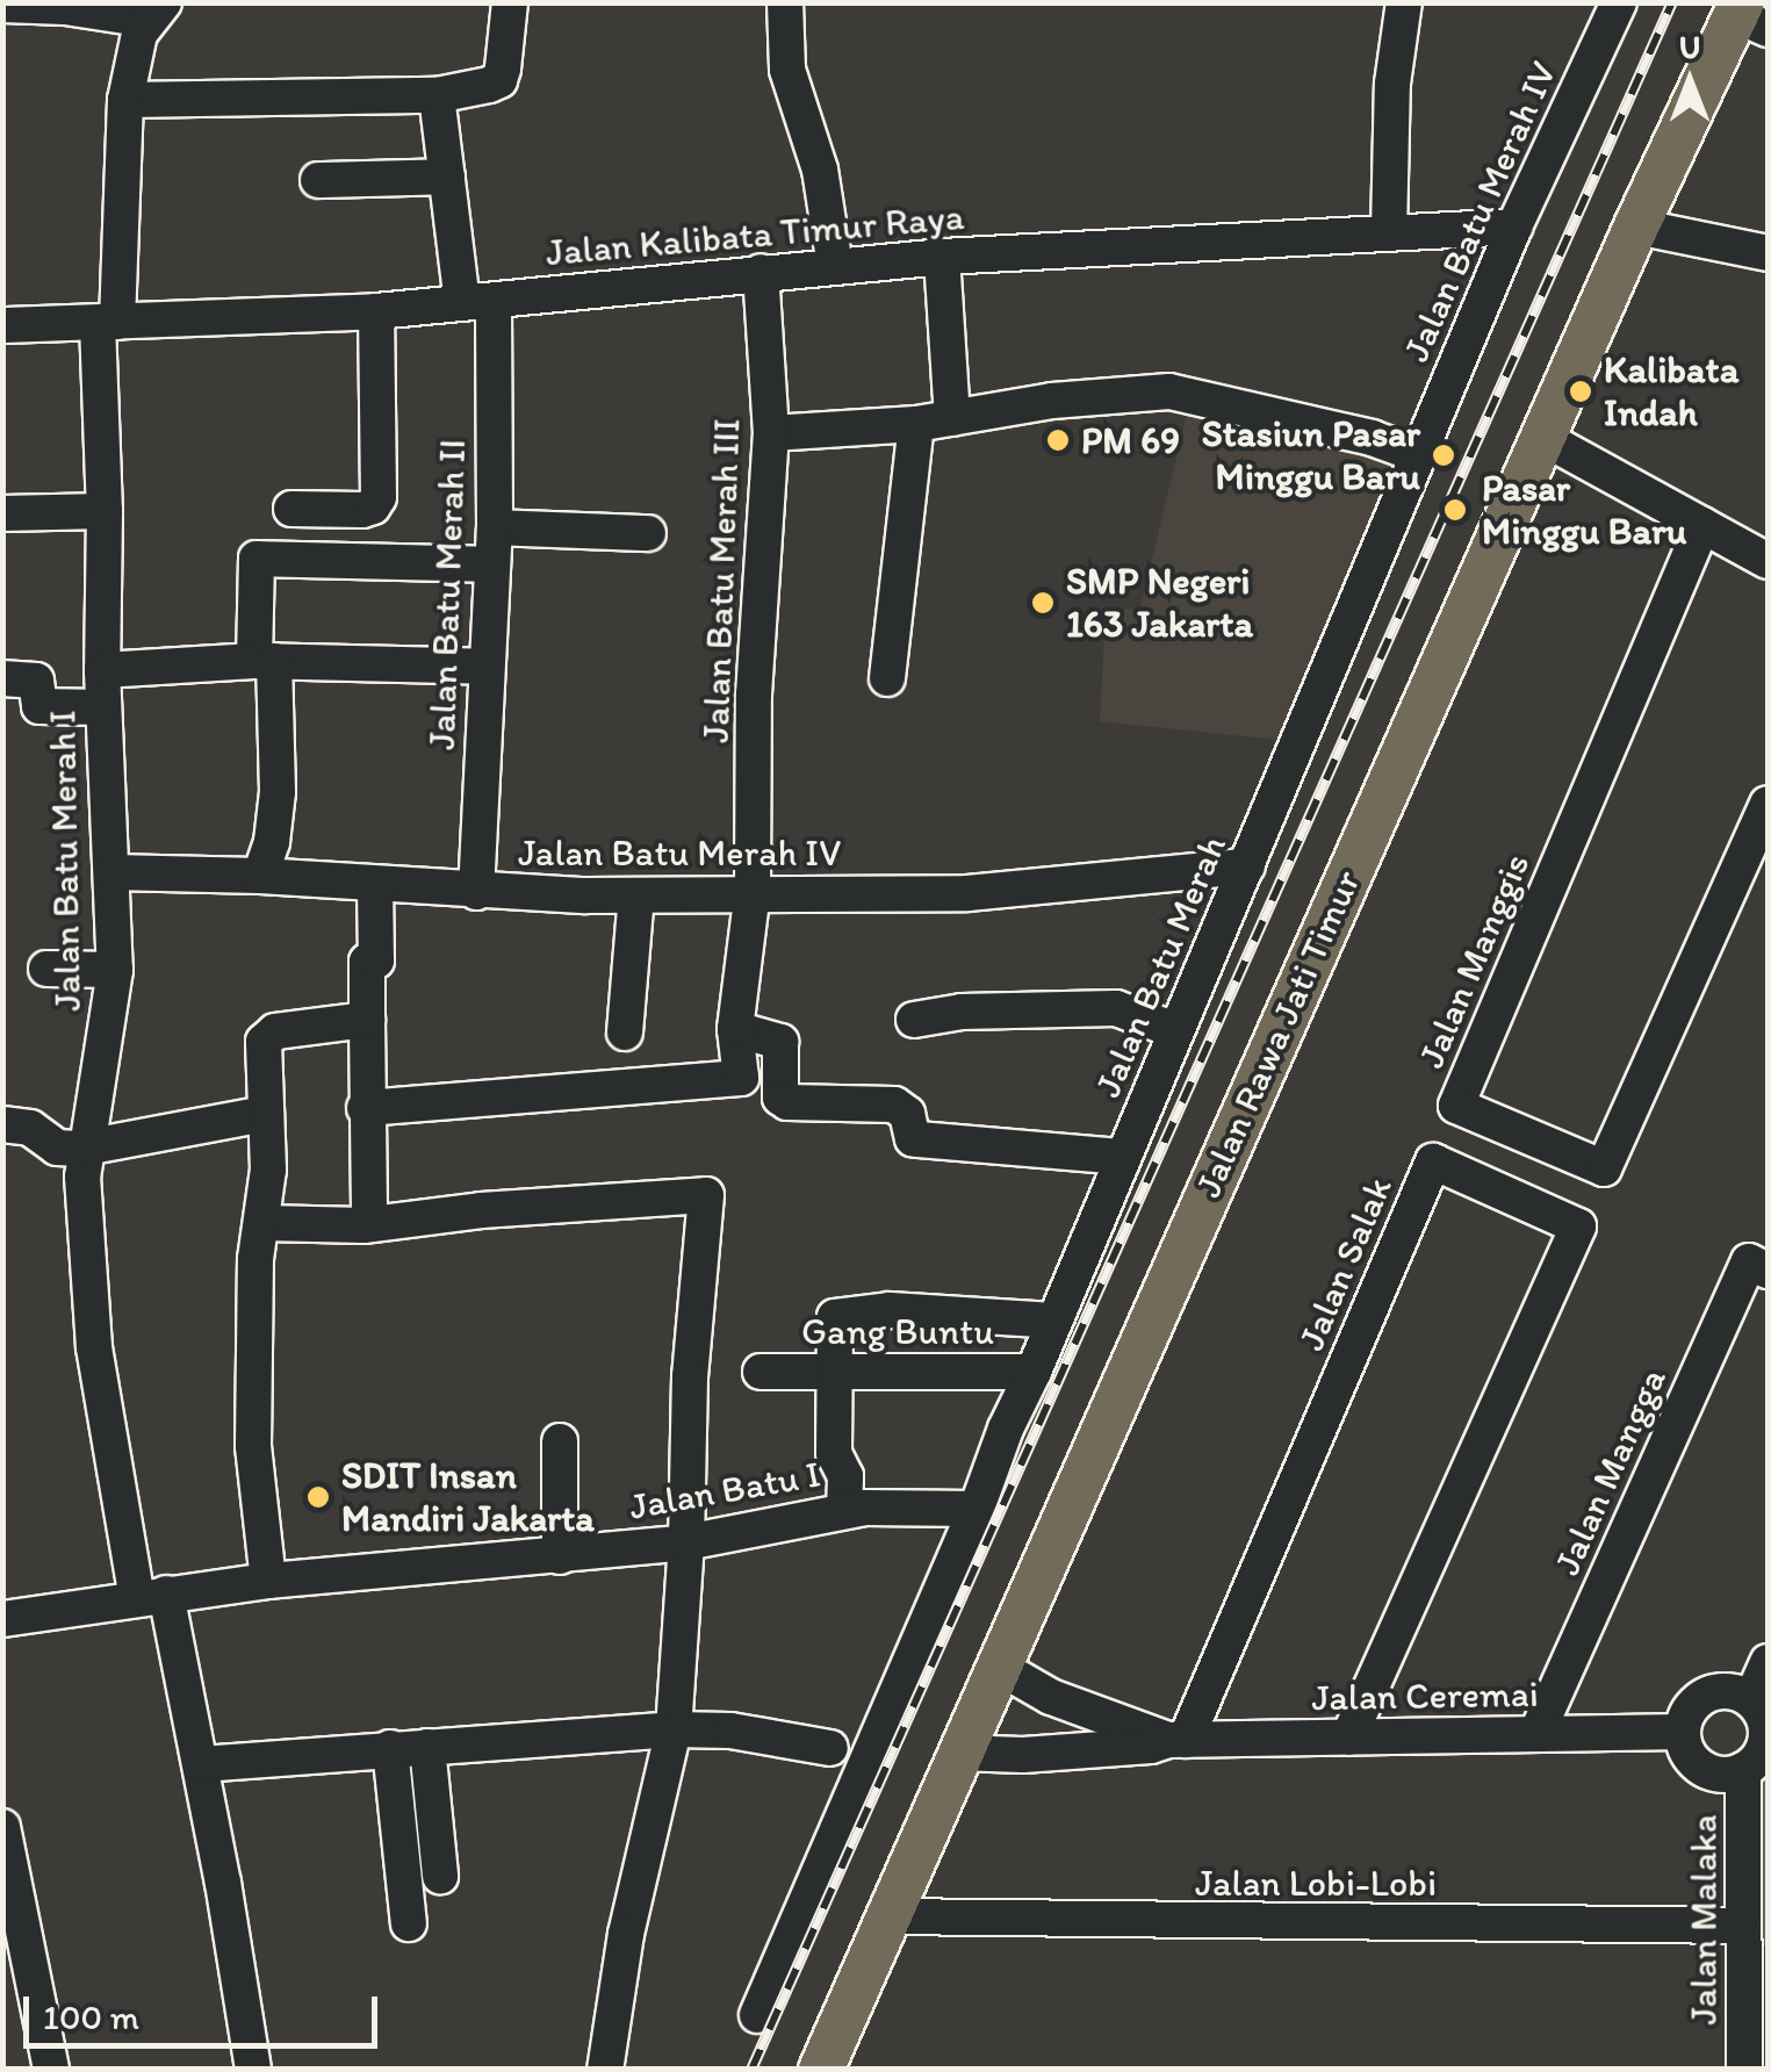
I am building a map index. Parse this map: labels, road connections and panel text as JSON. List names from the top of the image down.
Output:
{
  "streets": {
    "main road": ["Jalan Rawa Jati Timur"],
    "street": [
      "Jalan Batu Merah IV",
      "Jalan Kalibata Timur Raya",
      "Jalan Batu Merah III",
      "Jalan Batu Merah II",
      "Jalan Batu Merah I",
      "Jalan Manggis",
      "Jalan Batu Merah",
      "Jalan Salak",
      "Gang Buntu",
      "Jalan Mangga",
      "Jalan Batu I",
      "Jalan Ceremai",
      "Jalan Lobi-Lobi",
      "Jalan Malaka"
    ]
  },
  "crossings": [
    ["Jalan Batu Merah IV", "Jalan Kalibata Timur Raya"],
    ["Jalan Batu Merah IV", "Jalan Batu Merah III"],
    ["Jalan Batu Merah IV", "Jalan Batu Merah II"],
    ["Jalan Batu Merah IV", "Jalan Batu Merah I"],
    ["Jalan Batu Merah IV", "Jalan Batu Merah"],
    ["Jalan Kalibata Timur Raya", "Jalan Batu Merah III"],
    ["Jalan Kalibata Timur Raya", "Jalan Batu Merah II"],
    ["Jalan Kalibata Timur Raya", "Jalan Batu Merah I"],
    ["Jalan Batu Merah I", "Jalan Batu I"],
    ["Jalan Batu Merah", "Gang Buntu"],
    ["Jalan Batu Merah", "Jalan Batu I"],
    ["Jalan Rawa Jati Timur", "Jalan Ceremai"],
    ["Jalan Rawa Jati Timur", "Jalan Lobi-Lobi"],
    ["Jalan Salak", "Jalan Ceremai"],
    ["Jalan Mangga", "Jalan Ceremai"],
    ["Jalan Ceremai", "Jalan Malaka"],
    ["Jalan Lobi-Lobi", "Jalan Malaka"]
  ],
  "places": [
    "Kalibata Indah",
    "PM 69",
    "Stasiun Pasar Minggu Baru",
    "Pasar Minggu Baru",
    "SMP Negeri 163 Jakarta",
    "SDIT Insan Mandiri Jakarta"
  ],
  "scale_bar": "100 m",
  "north": "top"
}
